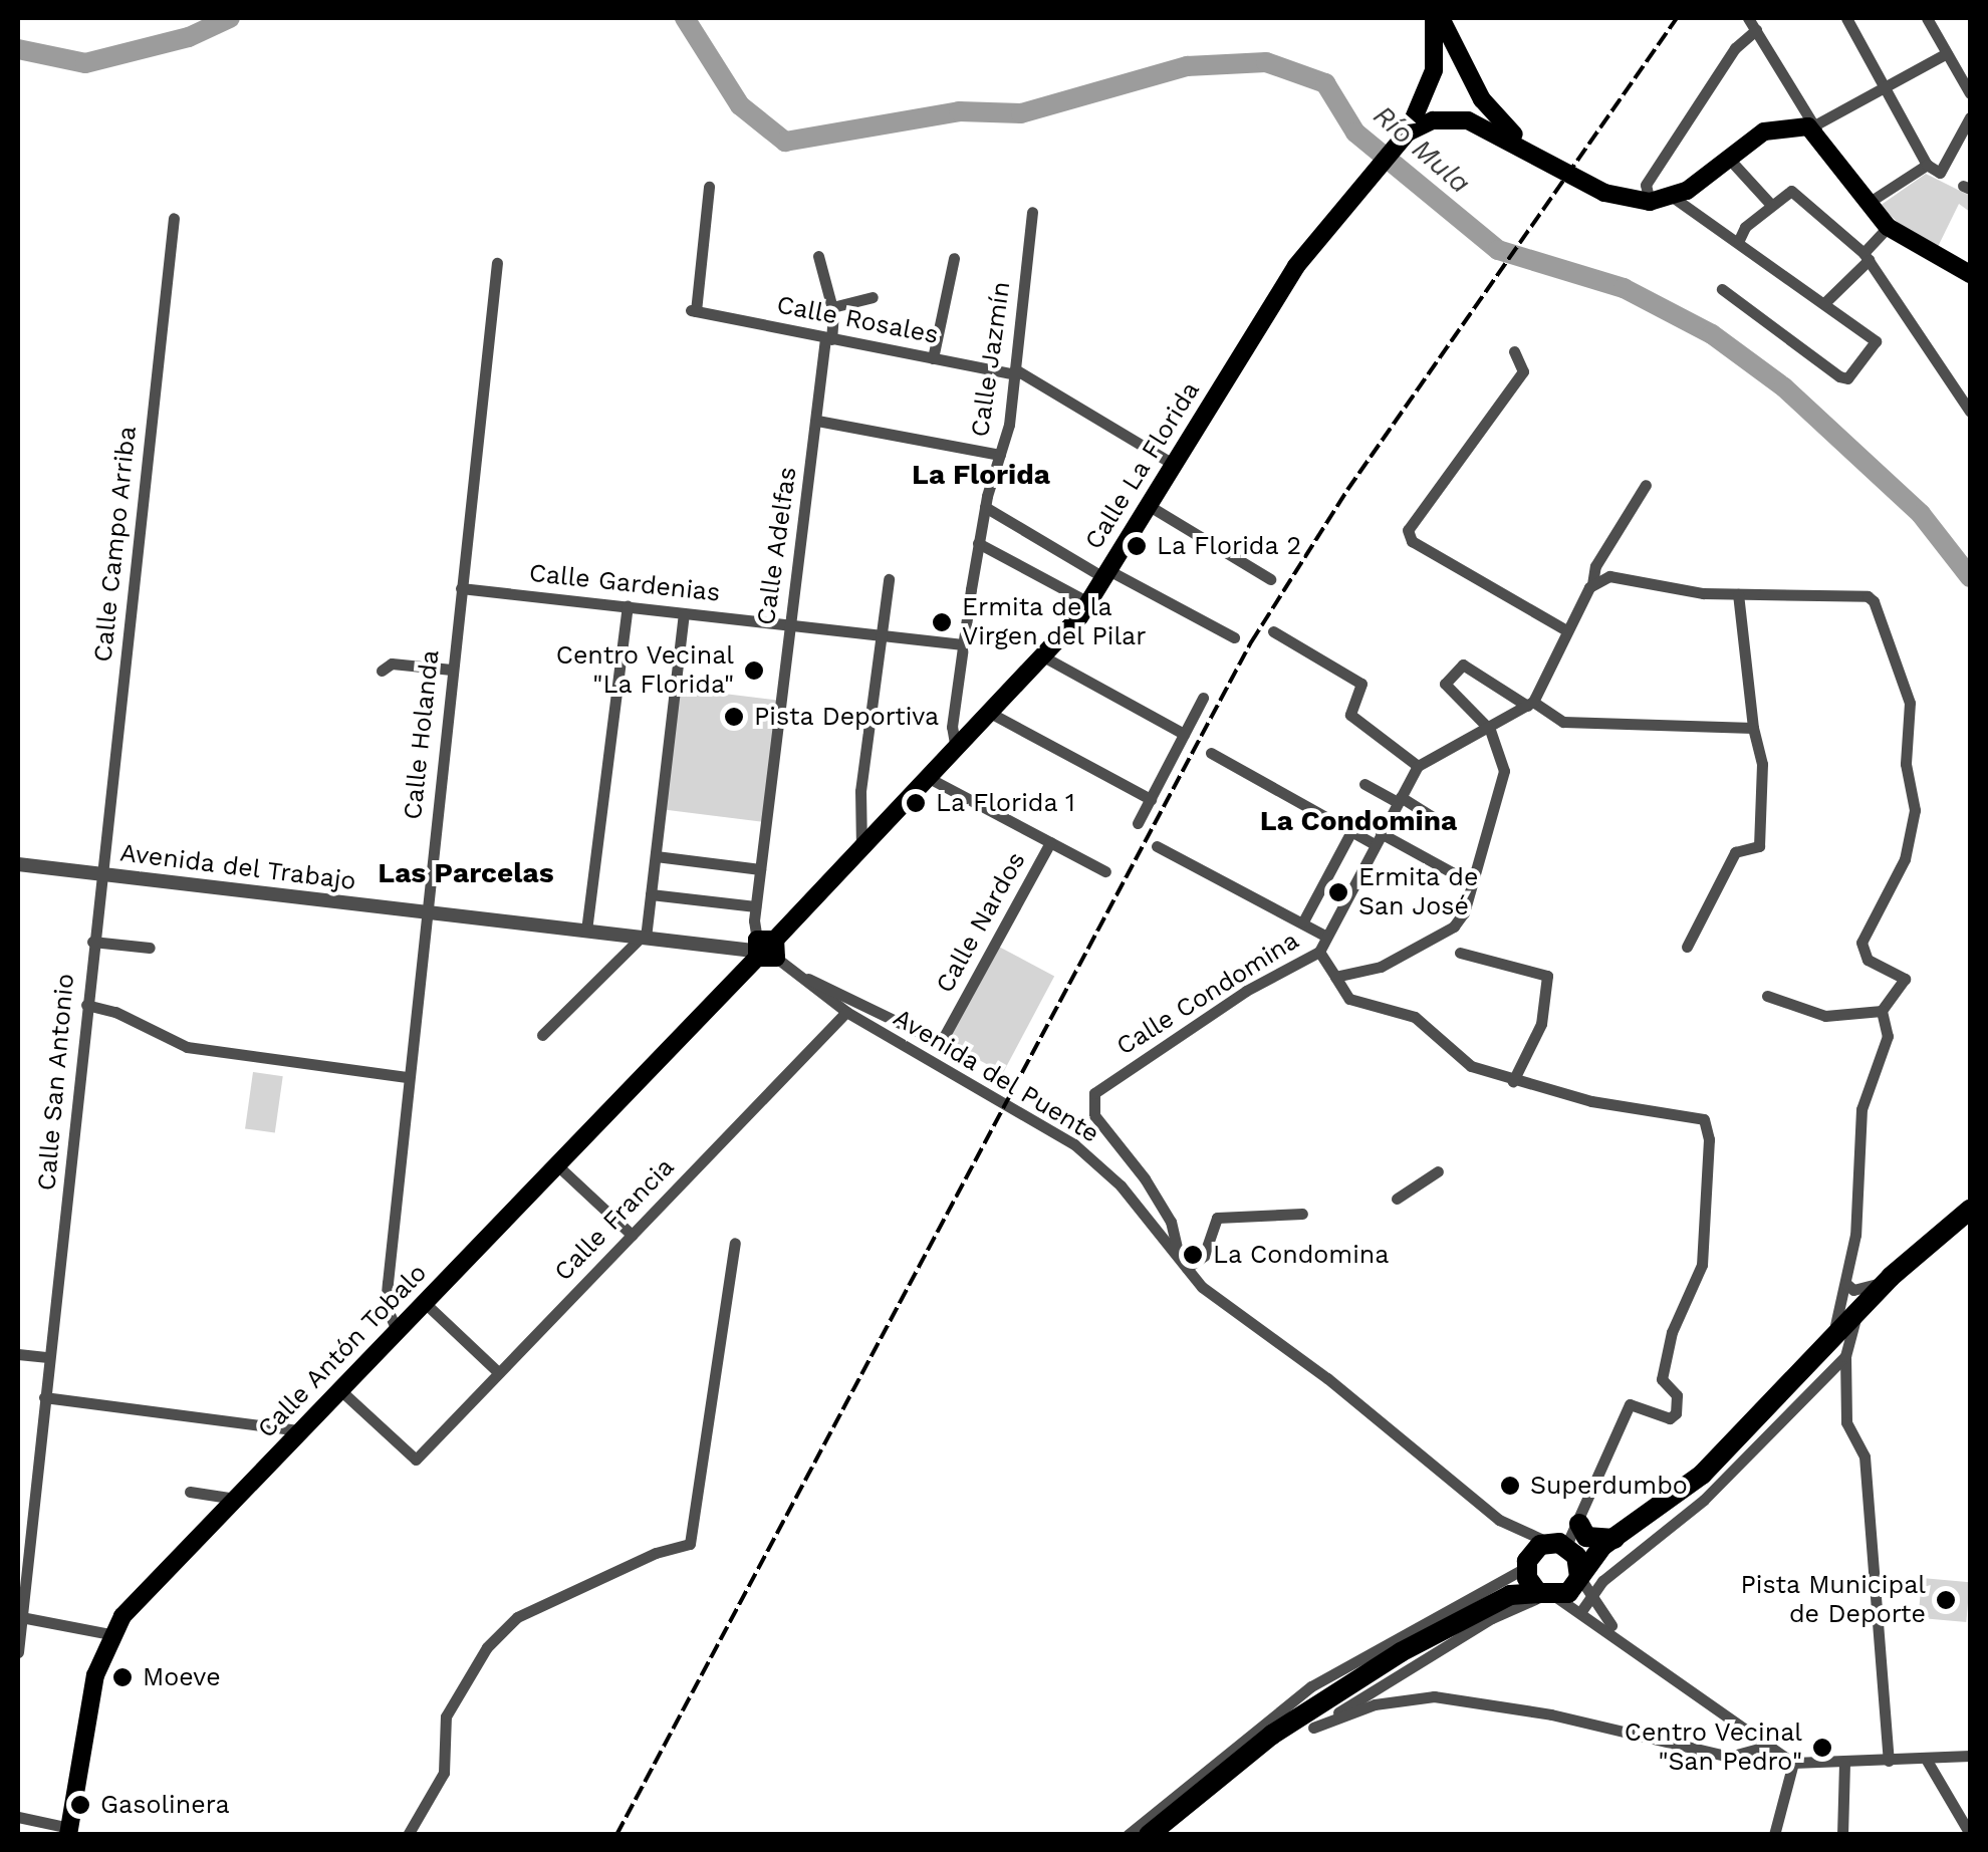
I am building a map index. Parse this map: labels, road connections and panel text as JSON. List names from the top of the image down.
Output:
{
  "streets": {
    "main road": ["Calle La Florida", "Calle Antón Tobalo"],
    "street": [
      "Calle Rosales",
      "Calle Jazmín",
      "Calle Campo Arriba",
      "Calle Adelfas",
      "Calle Gardenias",
      "Calle Holanda",
      "Avenida del Trabajo",
      "Calle Nardos",
      "Calle Condomina",
      "Avenida del Puente",
      "Calle San Antonio",
      "Calle Francia"
    ]
  },
  "crossings": [
    ["Calle Rosales", "Calle Jazmín"],
    ["Calle Rosales", "Calle La Florida"],
    ["Calle Rosales", "Calle Adelfas"],
    ["Calle Jazmín", "Calle La Florida"],
    ["Calle Jazmín", "Calle Gardenias"],
    ["Calle La Florida", "Calle Adelfas"],
    ["Calle La Florida", "Avenida del Trabajo"],
    ["Calle La Florida", "Calle Nardos"],
    ["Calle La Florida", "Avenida del Puente"],
    ["Calle La Florida", "Calle Antón Tobalo"],
    ["Calle Campo Arriba", "Avenida del Trabajo"],
    ["Calle Campo Arriba", "Calle San Antonio"],
    ["Calle Adelfas", "Calle Gardenias"],
    ["Calle Adelfas", "Avenida del Trabajo"],
    ["Calle Adelfas", "Avenida del Puente"],
    ["Calle Adelfas", "Calle Antón Tobalo"],
    ["Calle Gardenias", "Calle Holanda"],
    ["Calle Holanda", "Avenida del Trabajo"],
    ["Calle Holanda", "Calle Antón Tobalo"],
    ["Avenida del Trabajo", "Avenida del Puente"],
    ["Avenida del Trabajo", "Calle San Antonio"],
    ["Avenida del Trabajo", "Calle Antón Tobalo"],
    ["Calle Nardos", "Avenida del Puente"],
    ["Calle Condomina", "Avenida del Puente"],
    ["Avenida del Puente", "Calle Francia"],
    ["Avenida del Puente", "Calle Antón Tobalo"],
    ["Calle Francia", "Calle Antón Tobalo"]
  ],
  "districts": ["La Florida", "La Condomina", "Las Parcelas"],
  "water": ["Río Mula"],
  "places": [
    "La Florida 2",
    "Ermita de la Virgen del Pilar",
    "Centro Vecinal \"La Florida\"",
    "Pista Deportiva",
    "La Florida 1",
    "Ermita de San José",
    "La Condomina",
    "Superdumbo",
    "Pista Municipal de Deporte",
    "Moeve",
    "Centro Vecinal \"San Pedro\"",
    "Gasolinera"
  ]
}
